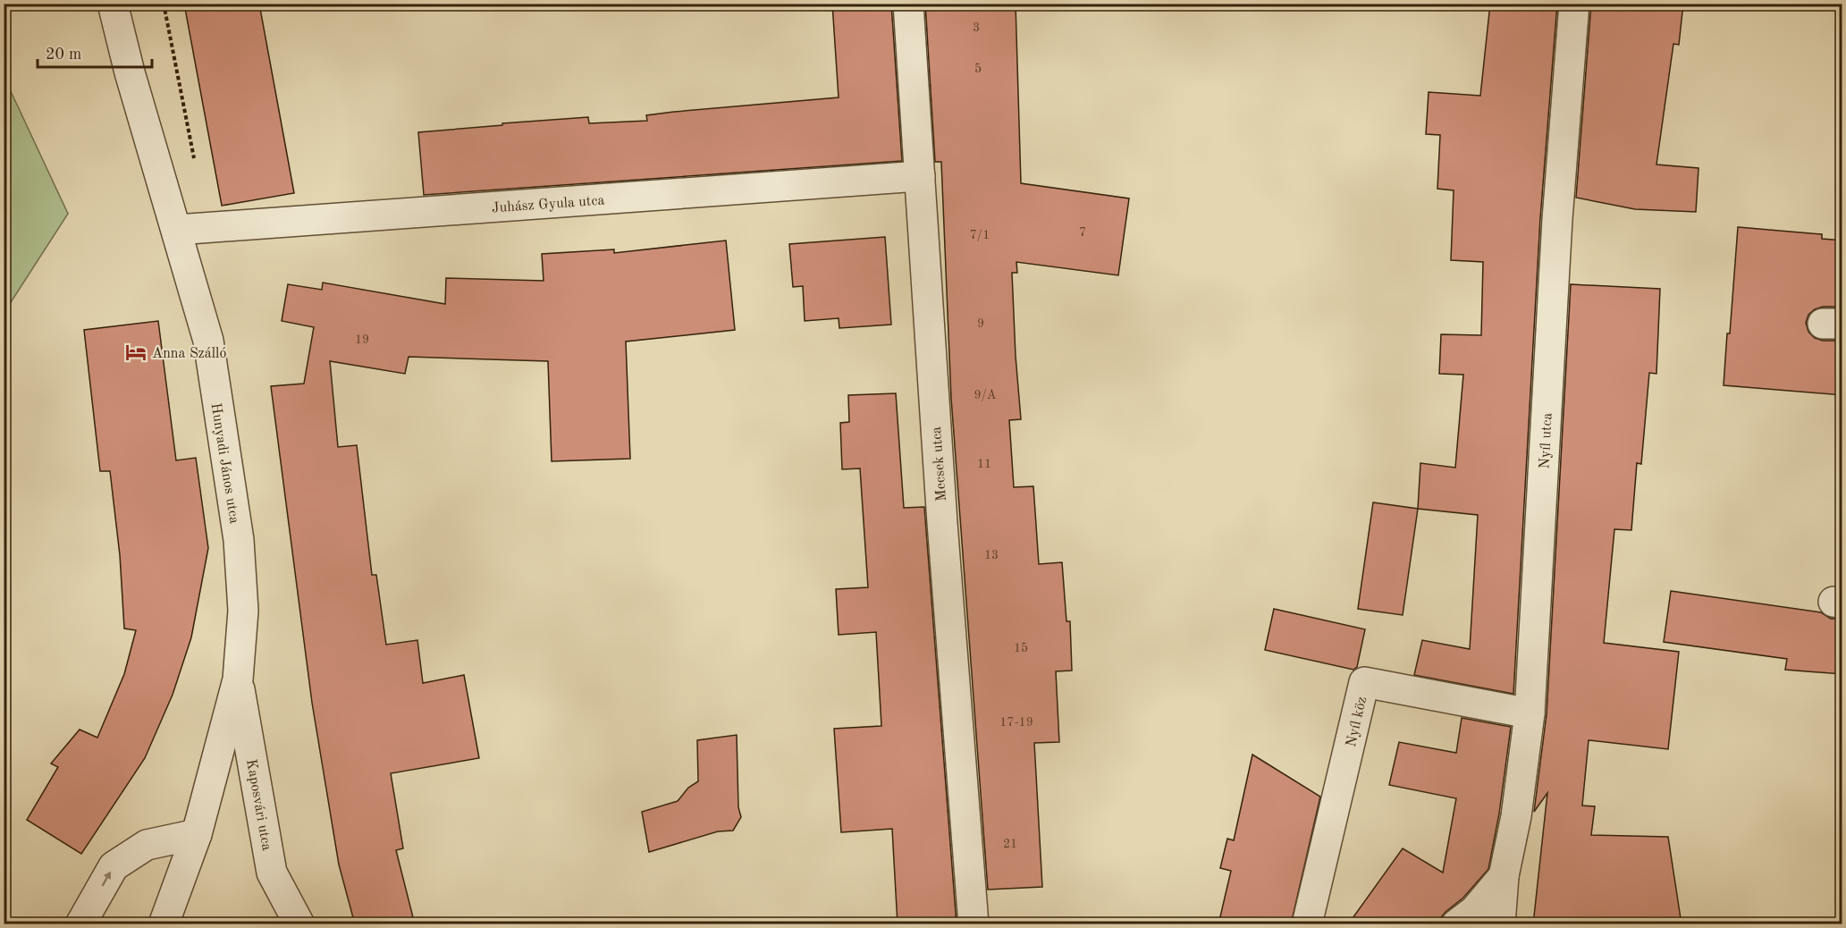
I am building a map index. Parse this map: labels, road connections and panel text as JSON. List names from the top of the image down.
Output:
{
  "streets": {
    "street": [
      "Juhász Gyula utca",
      "Nyíl utca",
      "Hunyadi János utca",
      "Mecsek utca",
      "Nyíl köz",
      "Kaposvári utca"
    ]
  },
  "crossings": [
    ["Juhász Gyula utca", "Hunyadi János utca"],
    ["Juhász Gyula utca", "Mecsek utca"],
    ["Nyíl utca", "Nyíl köz"],
    ["Hunyadi János utca", "Kaposvári utca"]
  ],
  "places": {
    "hotel": ["Anna Szálló"]
  },
  "house_numbers": [
    "3",
    "5",
    "7",
    "7/1",
    "9",
    "19",
    "9/A",
    "11",
    "13",
    "15",
    "17-19",
    "21"
  ],
  "scale_bar": "20 m"
}
